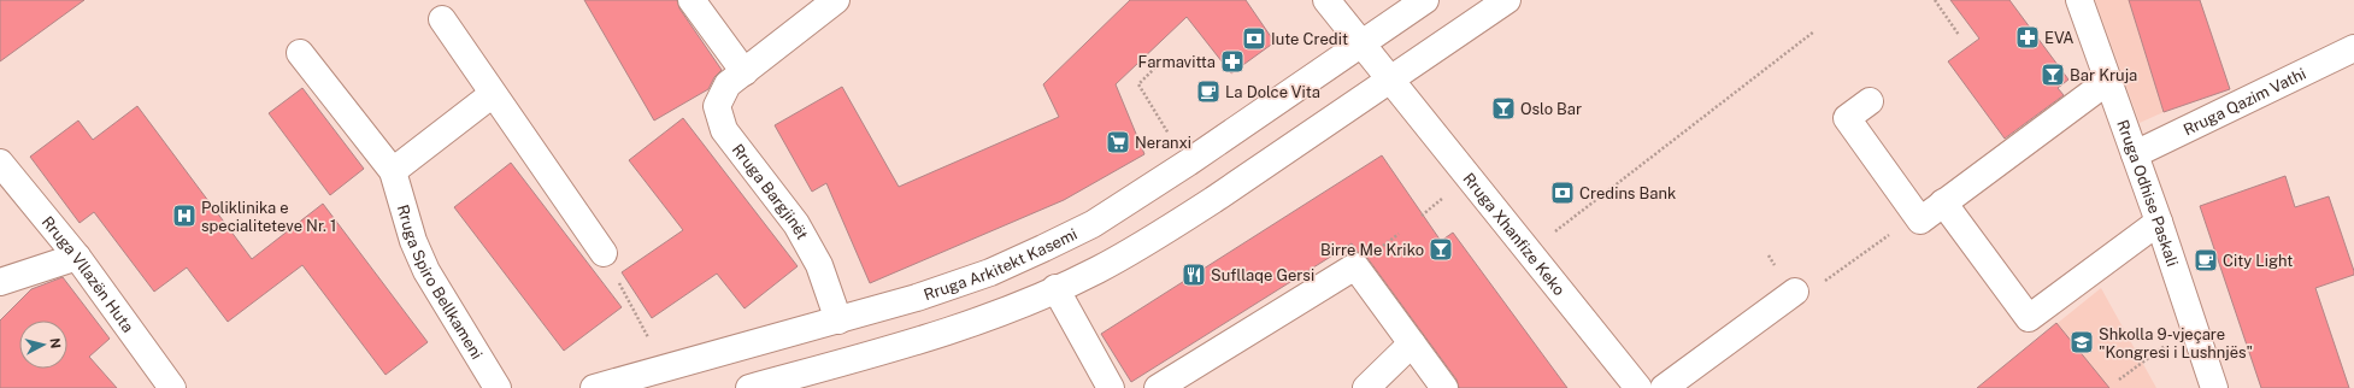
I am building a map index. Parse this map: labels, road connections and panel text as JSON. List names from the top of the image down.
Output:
{
  "streets": {
    "street": [
      "Rruga Qazim Vathi",
      "Rruga Bargjinët",
      "Rruga Odhise Paskali",
      "Rruga Xhanfize Keko",
      "Rruga Arkitekt Kasemi",
      "Rruga Vllazën Huta",
      "Rruga Spiro Bellkameni"
    ]
  },
  "crossings": [
    ["Rruga Qazim Vathi", "Rruga Odhise Paskali"],
    ["Rruga Bargjinët", "Rruga Arkitekt Kasemi"],
    ["Rruga Xhanfize Keko", "Rruga Arkitekt Kasemi"]
  ],
  "places": {
    "pharmacy": ["EVA", "Farmavitta"],
    "bank": ["Iute Credit", "Credins Bank"],
    "bar": ["Bar Kruja", "Oslo Bar", "Birre Me Kriko"],
    "cafe": ["La Dolce Vita", "City Light"],
    "supermarket": ["Neranxi"],
    "hospital": ["Poliklinika e specialiteteve Nr. 1"],
    "restaurant": ["Sufllaqe Gersi"],
    "school or university": ["Shkolla 9-vjeçare \"Kongresi i Lushnjës\""]
  },
  "north": "right"
}
